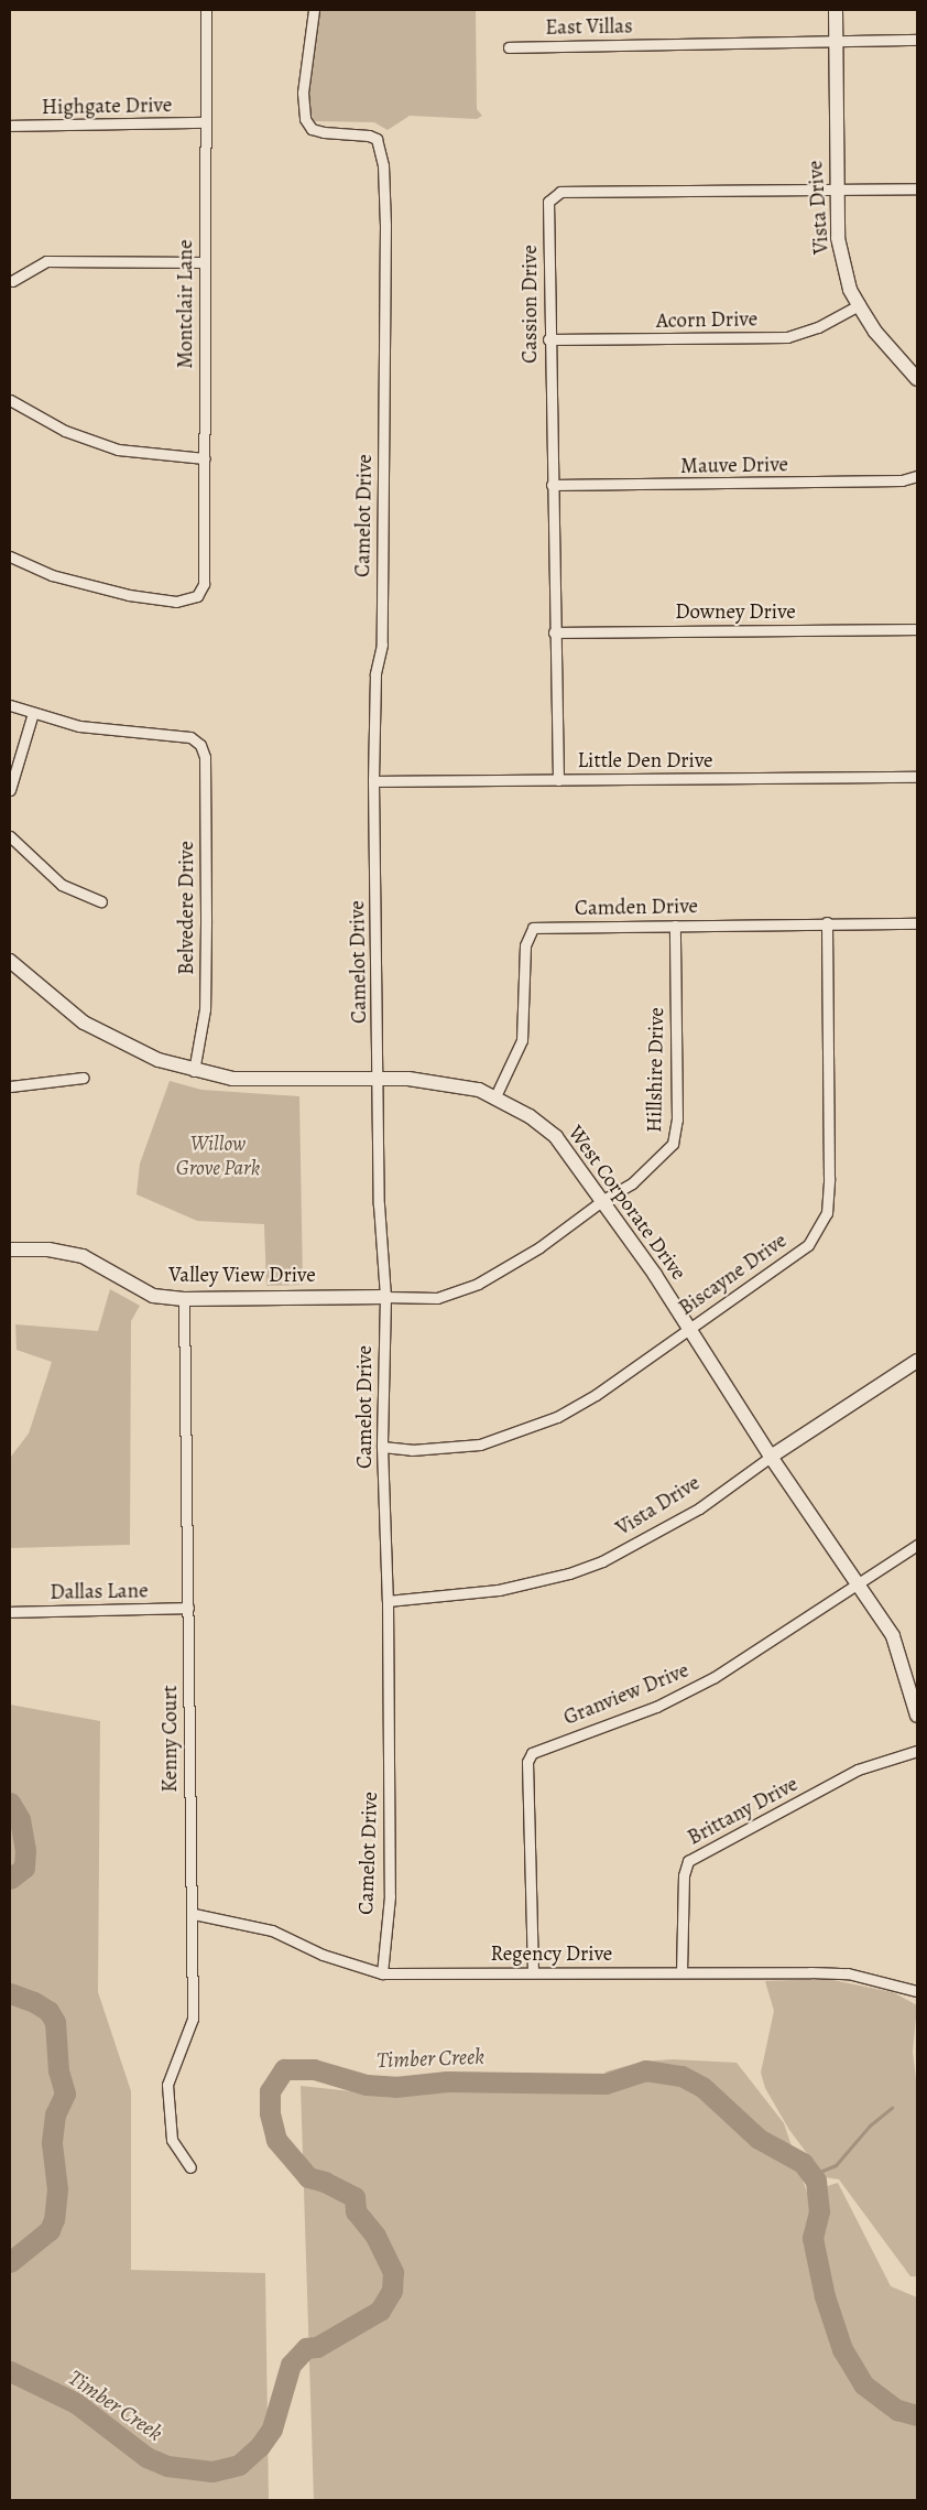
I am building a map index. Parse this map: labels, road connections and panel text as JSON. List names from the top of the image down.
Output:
{
  "streets": {
    "street": [
      "East Villas",
      "Highgate Drive",
      "Vista Drive",
      "Montclair Lane",
      "Cassion Drive",
      "Acorn Drive",
      "Mauve Drive",
      "Camelot Drive",
      "Downey Drive",
      "Little Den Drive",
      "Belvedere Drive",
      "Camden Drive",
      "Hillshire Drive",
      "West Corporate Drive",
      "Biscayne Drive",
      "Valley View Drive",
      "Dallas Lane",
      "Granview Drive",
      "Kenny Court",
      "Brittany Drive",
      "Regency Drive"
    ]
  },
  "crossings": [
    ["East Villas", "Vista Drive"],
    ["Highgate Drive", "Montclair Lane"],
    ["Vista Drive", "Cassion Drive"],
    ["Vista Drive", "Acorn Drive"],
    ["Vista Drive", "Camelot Drive"],
    ["Vista Drive", "West Corporate Drive"],
    ["Cassion Drive", "Acorn Drive"],
    ["Cassion Drive", "Mauve Drive"],
    ["Cassion Drive", "Downey Drive"],
    ["Cassion Drive", "Little Den Drive"],
    ["Camelot Drive", "Little Den Drive"],
    ["Camelot Drive", "Hillshire Drive"],
    ["Camelot Drive", "West Corporate Drive"],
    ["Camelot Drive", "Biscayne Drive"],
    ["Camelot Drive", "Valley View Drive"],
    ["Camelot Drive", "Regency Drive"],
    ["Belvedere Drive", "West Corporate Drive"],
    ["Camden Drive", "Hillshire Drive"],
    ["Camden Drive", "West Corporate Drive"],
    ["Camden Drive", "Biscayne Drive"],
    ["Hillshire Drive", "West Corporate Drive"],
    ["Hillshire Drive", "Valley View Drive"],
    ["West Corporate Drive", "Biscayne Drive"],
    ["West Corporate Drive", "Granview Drive"],
    ["Valley View Drive", "Kenny Court"],
    ["Dallas Lane", "Kenny Court"],
    ["Granview Drive", "Regency Drive"],
    ["Kenny Court", "Regency Drive"],
    ["Brittany Drive", "Regency Drive"]
  ],
  "water": ["Timber Creek"],
  "parks": ["Willow Grove Park"]
}
